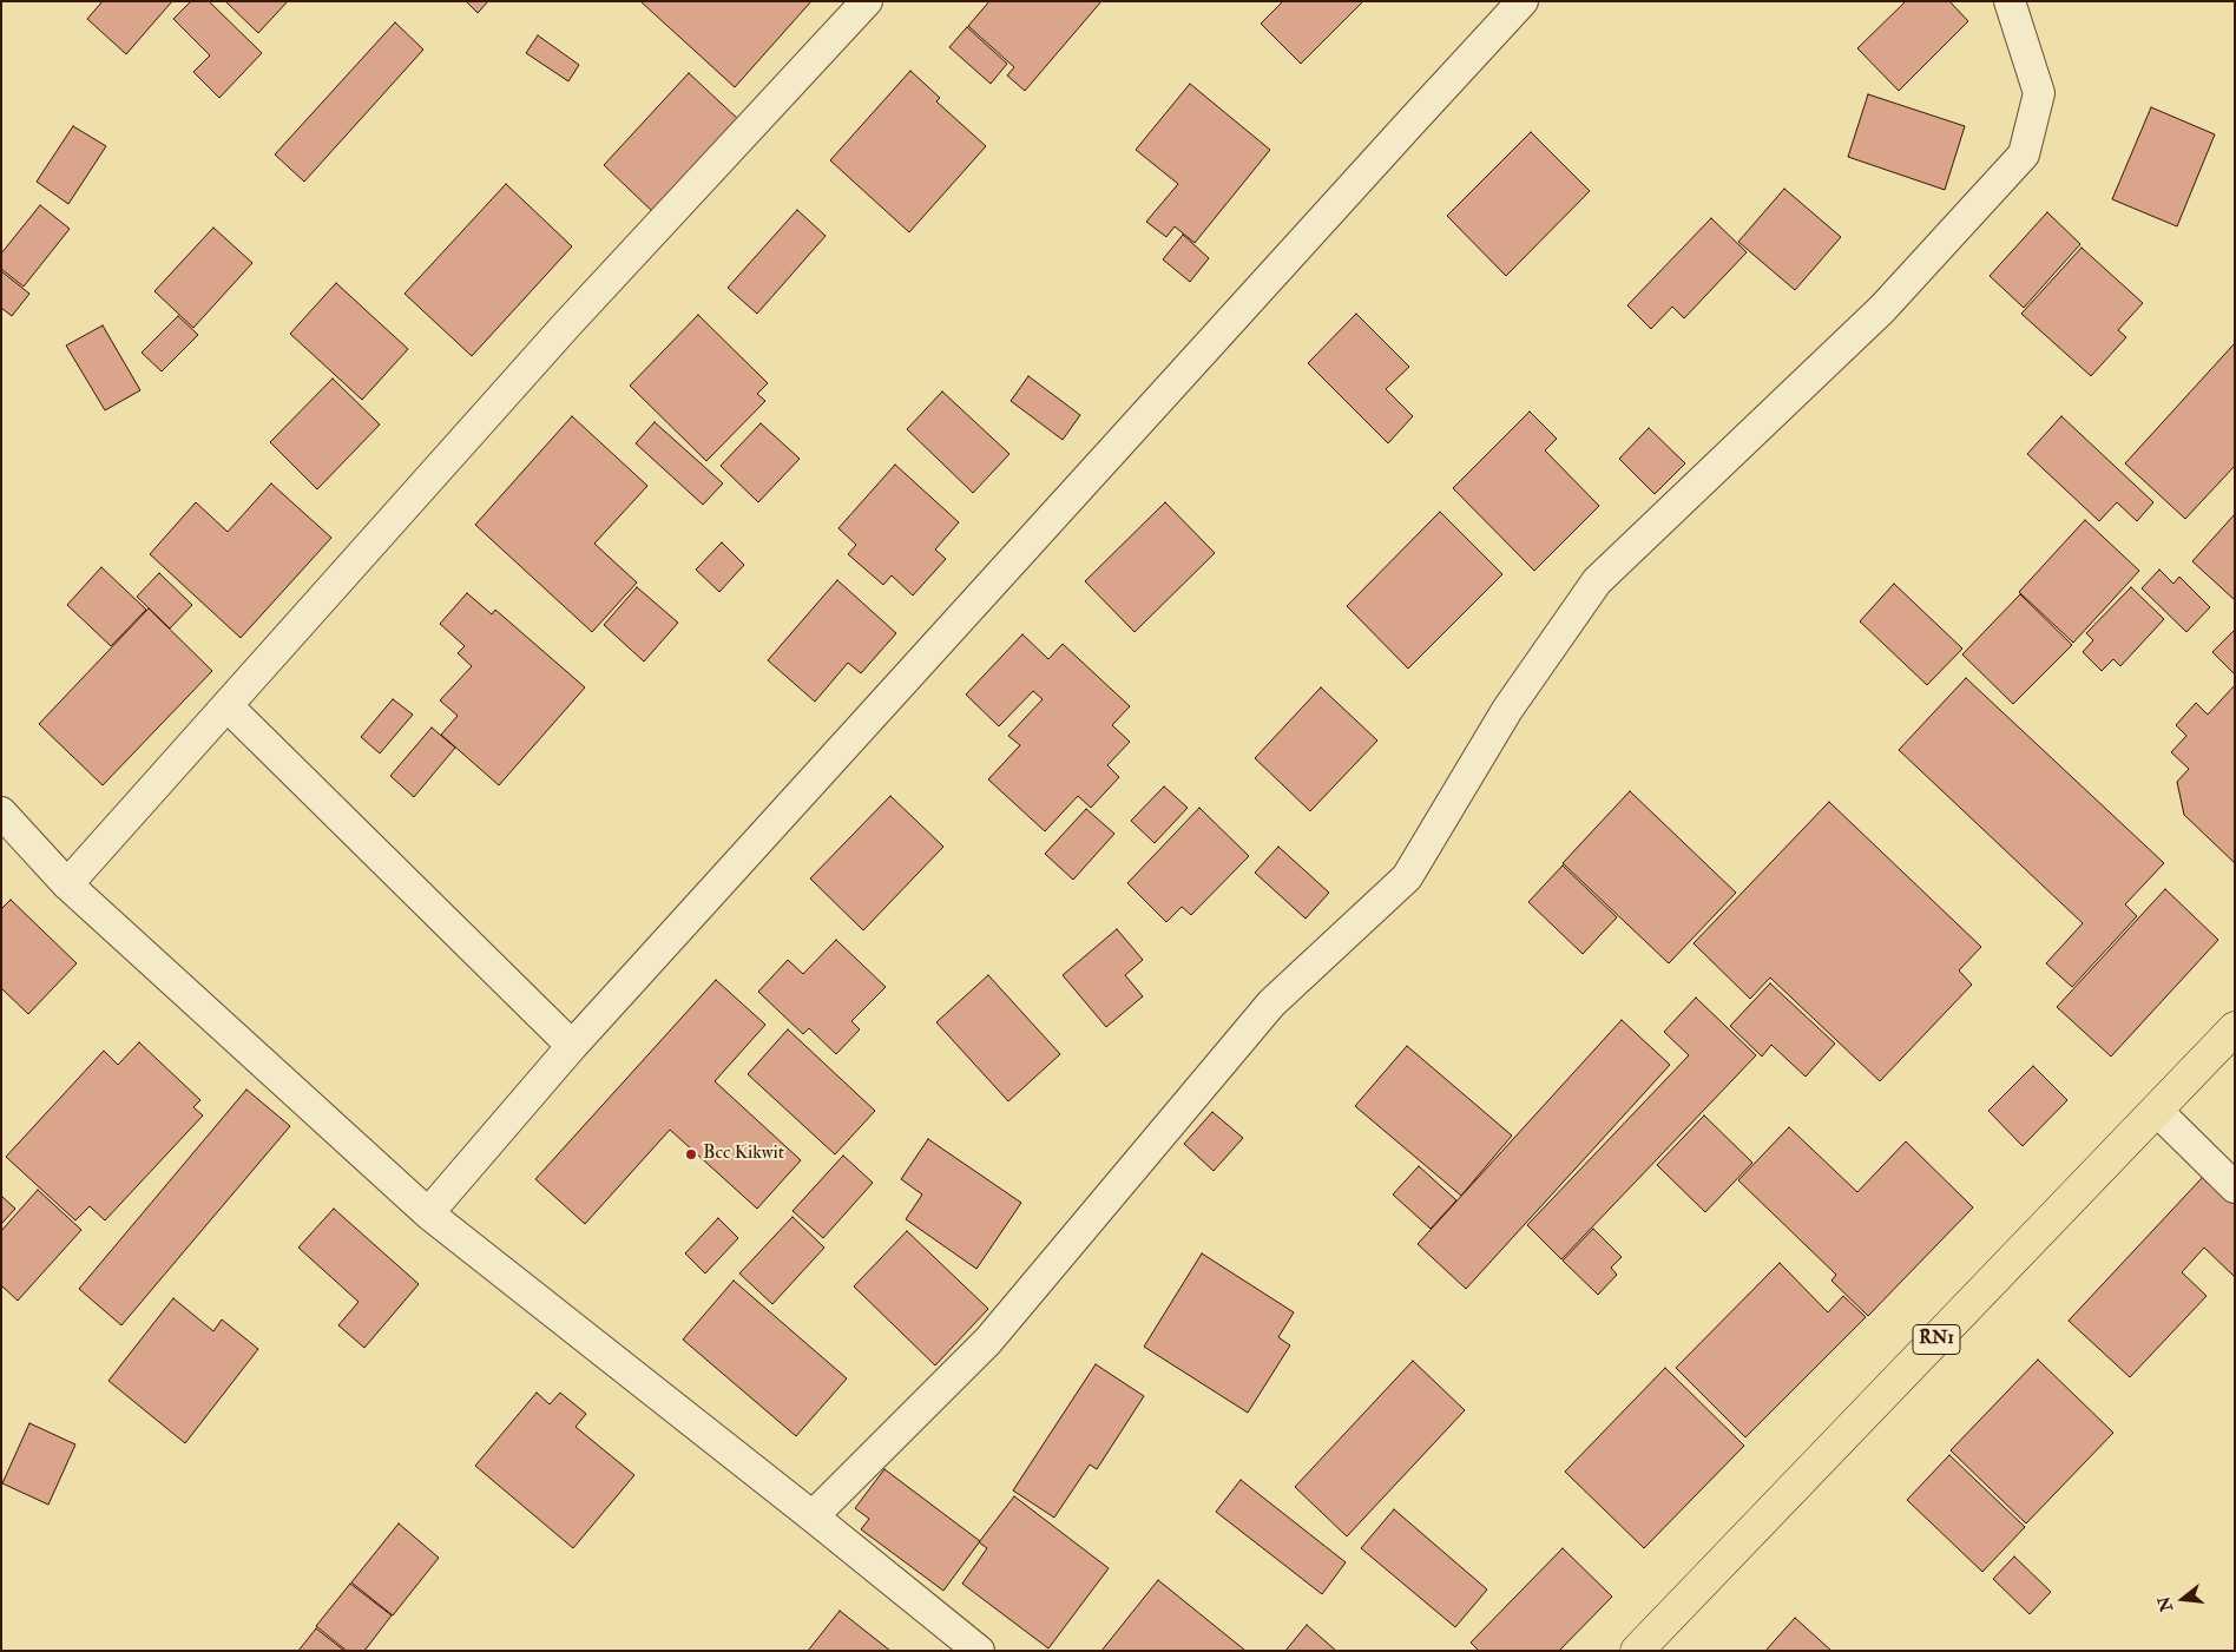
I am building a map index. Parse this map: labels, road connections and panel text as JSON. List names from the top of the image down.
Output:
{
  "streets": {
    "highway": ["RN1"]
  },
  "places": ["Bcc Kikwit"],
  "north": "left"
}
